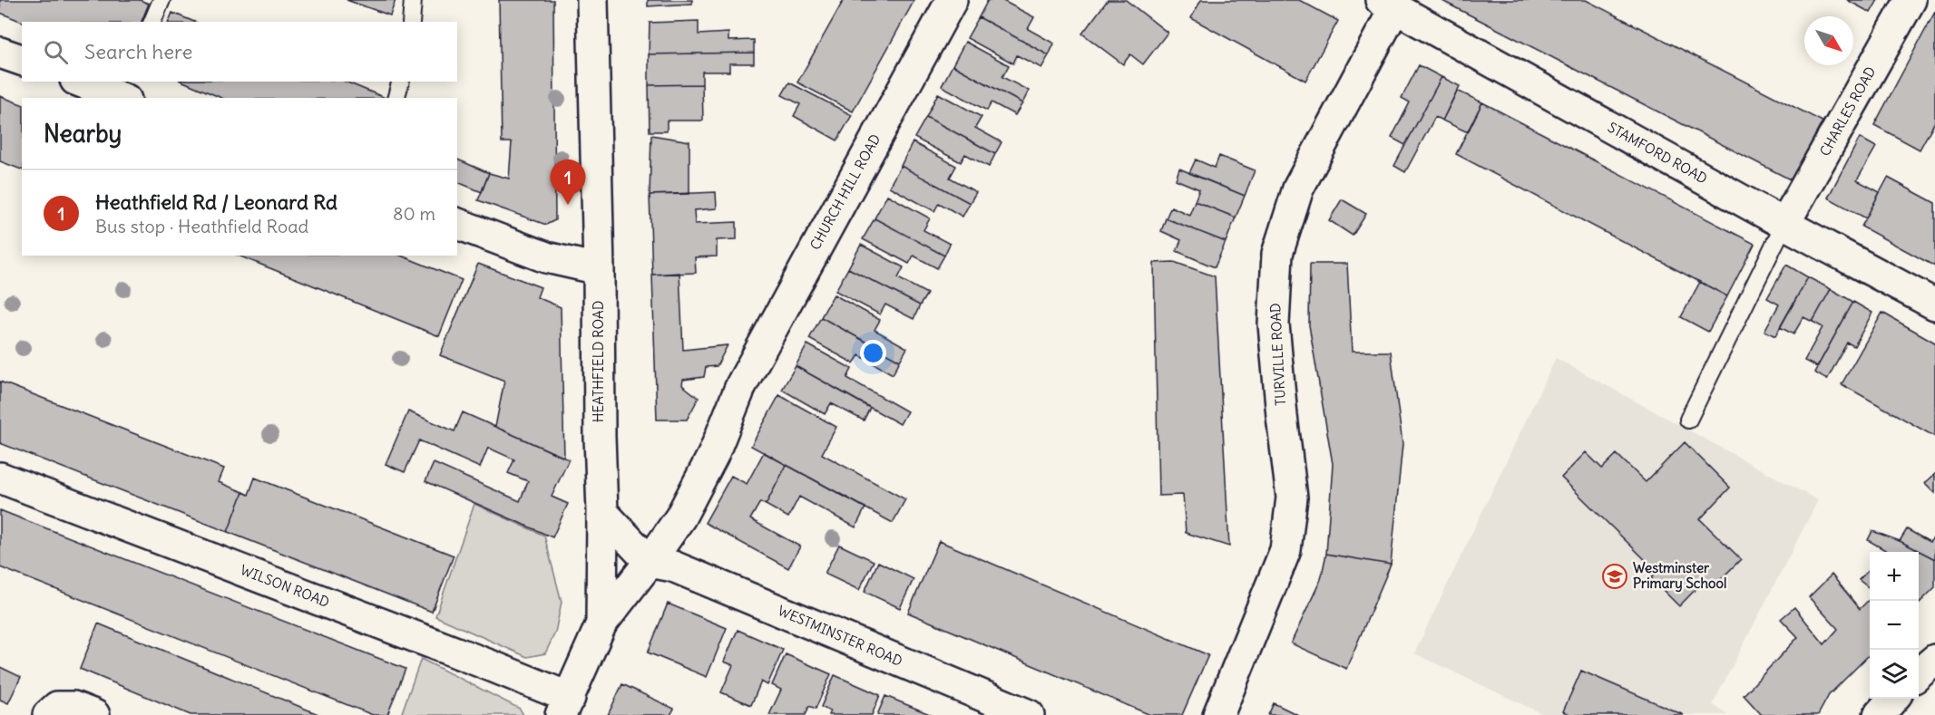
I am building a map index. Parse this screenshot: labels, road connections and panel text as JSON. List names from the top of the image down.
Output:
{
  "streets": {
    "street": [
      "CHARLES ROAD",
      "STAMFORD ROAD",
      "CHURCH HILL ROAD",
      "TURVILLE ROAD",
      "HEATHFIELD ROAD",
      "WILSON ROAD",
      "WESTMINSTER ROAD"
    ]
  },
  "crossings": [
    ["CHARLES ROAD", "STAMFORD ROAD"],
    ["STAMFORD ROAD", "TURVILLE ROAD"],
    ["CHURCH HILL ROAD", "WESTMINSTER ROAD"],
    ["HEATHFIELD ROAD", "WILSON ROAD"]
  ],
  "places": {
    "school or university": ["Westminster Primary School"]
  },
  "north": "bottom right",
  "page": {
    "search": "Search here",
    "heading": "Nearby",
    "pins": "1",
    "list": [
      {
        "mark": "1",
        "name": "Heathfield Rd / Leonard Rd",
        "note": "Bus stop · Heathfield Road",
        "value": "80 m"
      }
    ],
    "map_buttons": ["+", "−"]
  }
}
